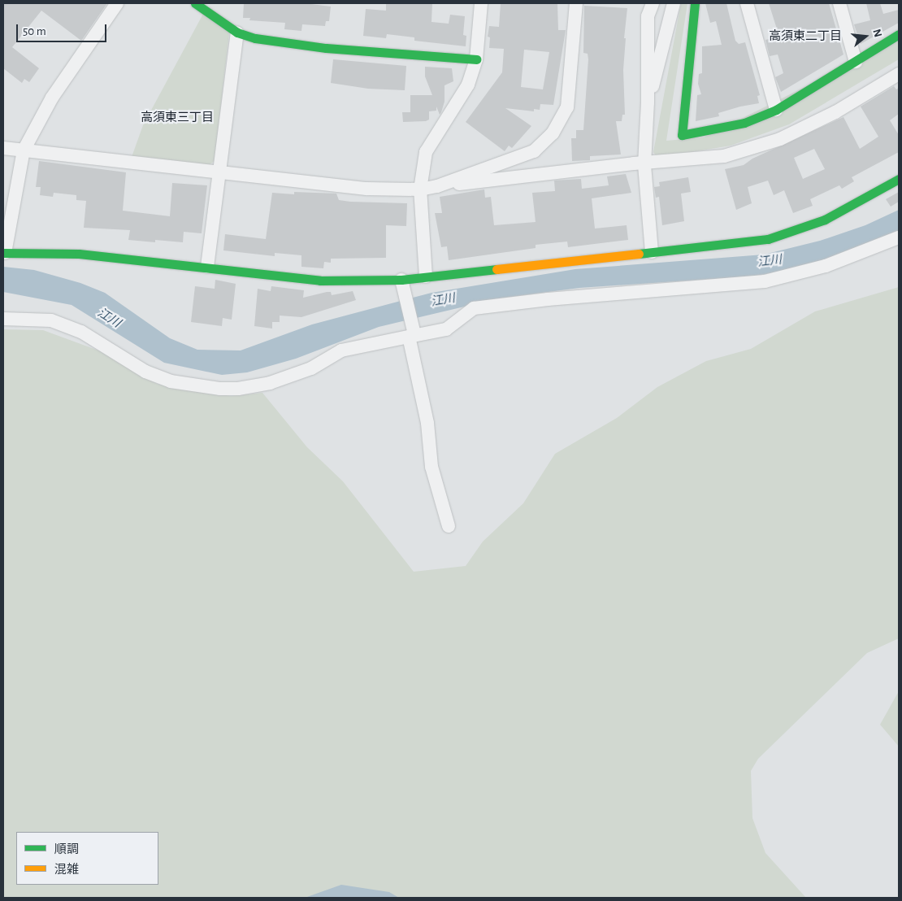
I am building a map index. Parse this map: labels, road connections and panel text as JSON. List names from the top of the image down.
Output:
{
  "districts": ["高須東二丁目", "高須東三丁目"],
  "water": ["江川"],
  "legend": ["順調", "混雑"],
  "scale_bar": "50 m",
  "north": "right"
}
